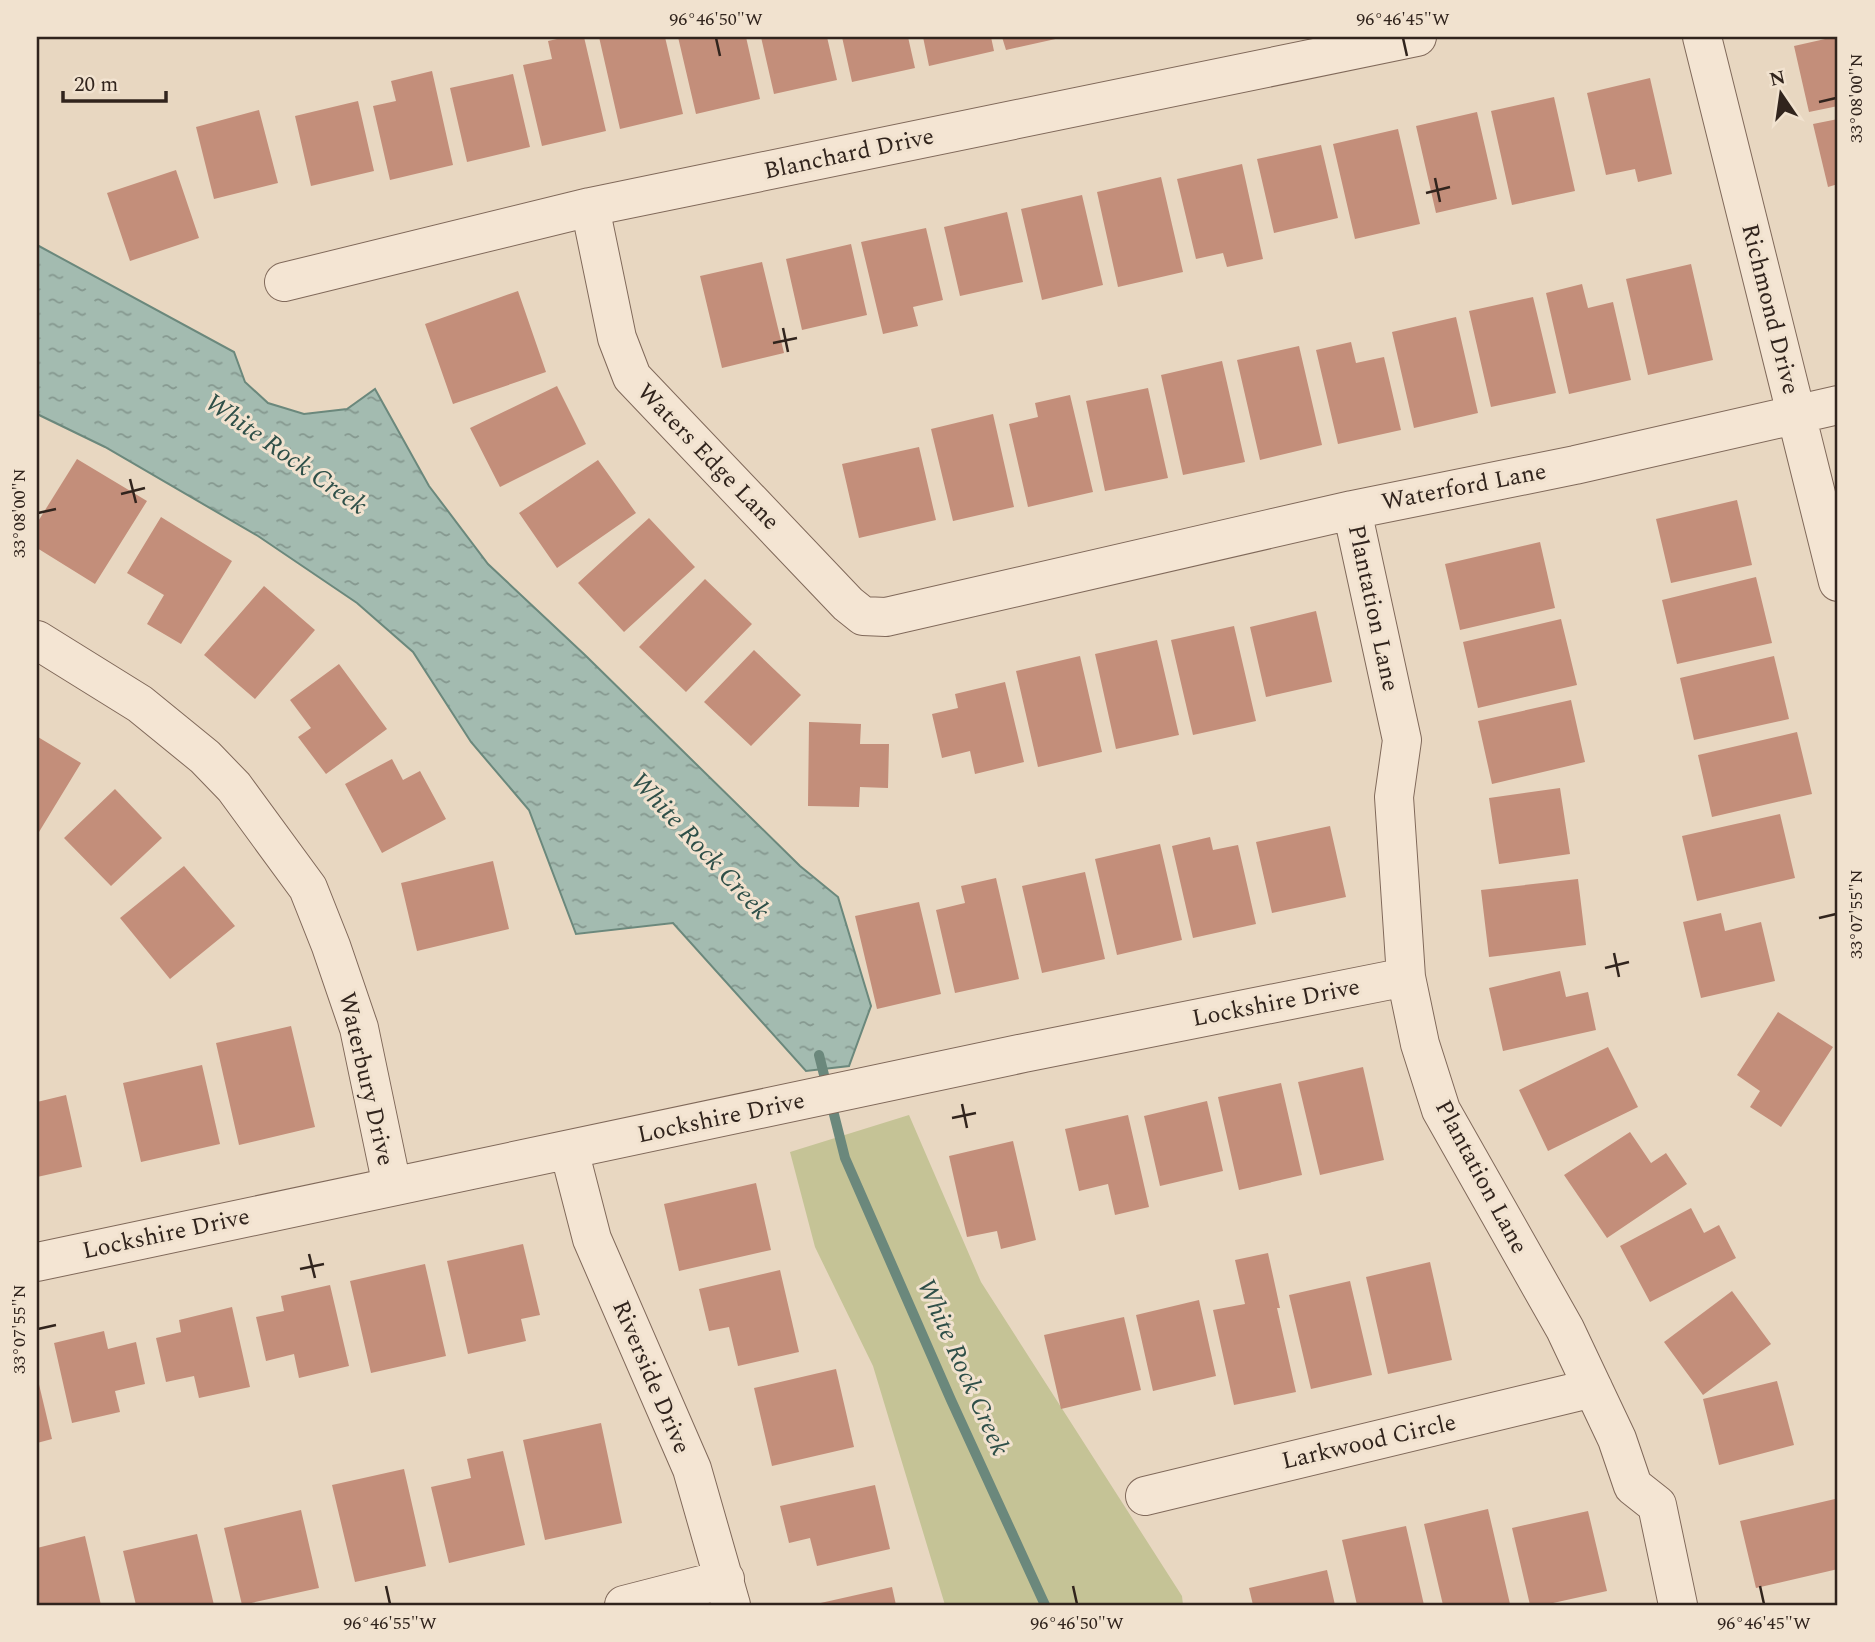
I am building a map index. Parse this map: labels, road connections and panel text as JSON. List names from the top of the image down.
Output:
{
  "streets": {
    "street": [
      "Blanchard Drive",
      "Richmond Drive",
      "Waters Edge Lane",
      "Waterford Lane",
      "Plantation Lane",
      "Lockshire Drive",
      "Waterbury Drive",
      "Riverside Drive",
      "Larkwood Circle"
    ]
  },
  "crossings": [
    ["Blanchard Drive", "Waters Edge Lane"],
    ["Richmond Drive", "Waterford Lane"],
    ["Waters Edge Lane", "Waterford Lane"],
    ["Waterford Lane", "Plantation Lane"],
    ["Plantation Lane", "Lockshire Drive"],
    ["Plantation Lane", "Larkwood Circle"],
    ["Lockshire Drive", "Waterbury Drive"],
    ["Lockshire Drive", "Riverside Drive"]
  ],
  "water": ["White Rock Creek"],
  "scale_bar": "20 m",
  "north": "top",
  "coordinates": [
    "96°46'50\"W",
    "96°46'45\"W",
    "33°08'00\"N",
    "33°07'55\"N",
    "96°46'55\"W"
  ]
}
